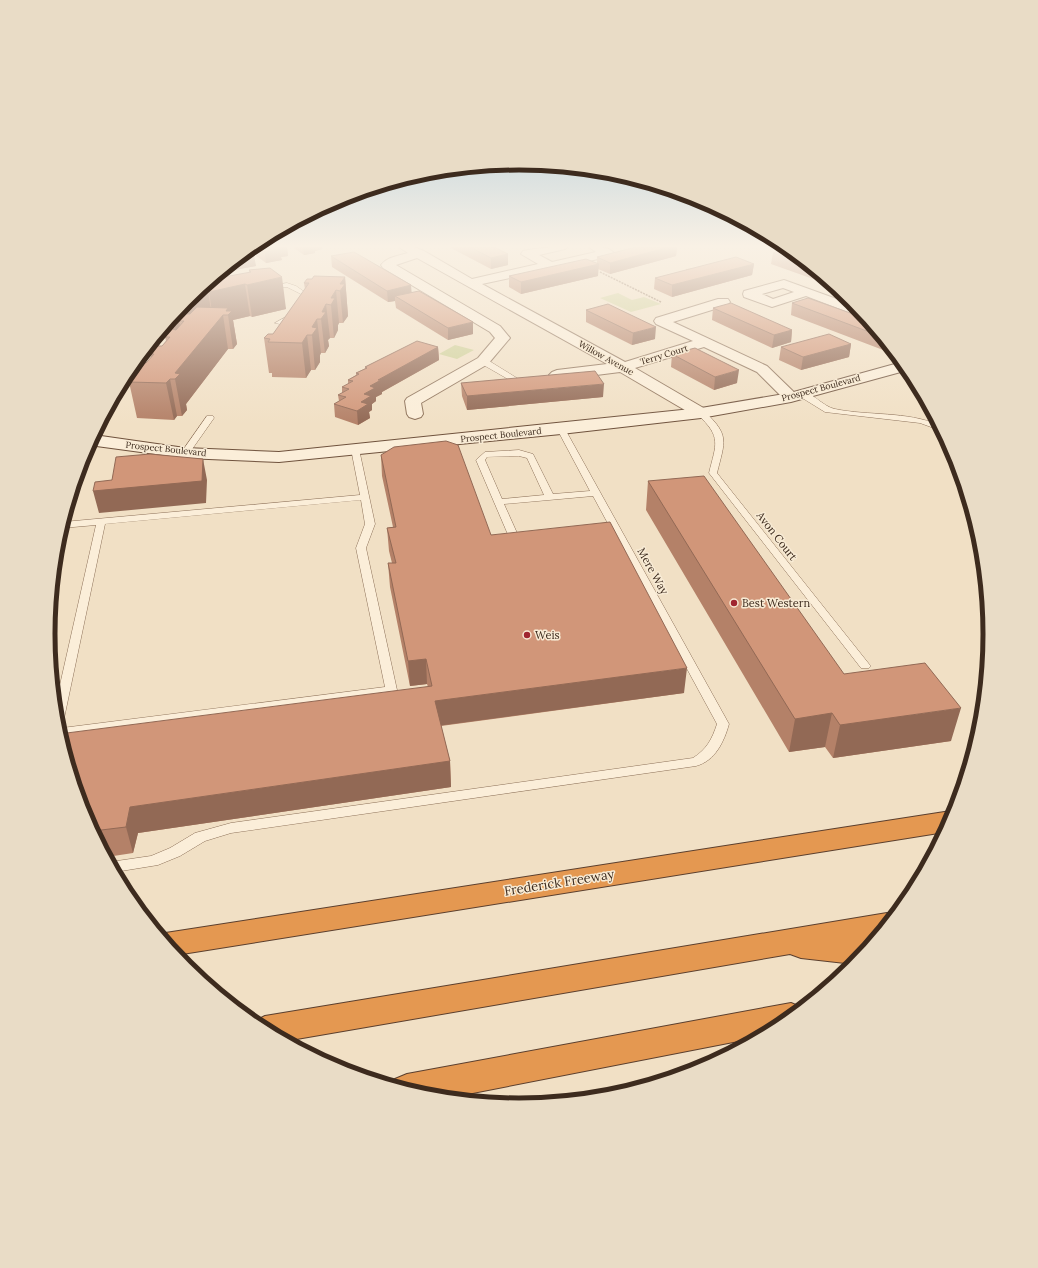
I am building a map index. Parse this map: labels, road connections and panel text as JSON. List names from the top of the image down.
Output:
{
  "streets": {
    "highway": ["Frederick Freeway"],
    "street": ["Terry Court", "Willow Avenue", "Prospect Boulevard"],
    "lane": ["Avon Court", "Mere Way"]
  },
  "crossings": [
    ["Terry Court", "Willow Avenue"],
    ["Terry Court", "Prospect Boulevard"],
    ["Willow Avenue", "Prospect Boulevard"],
    ["Willow Avenue", "Avon Court"],
    ["Prospect Boulevard", "Avon Court"],
    ["Prospect Boulevard", "Mere Way"]
  ],
  "places": ["Best Western", "Weis"]
}
